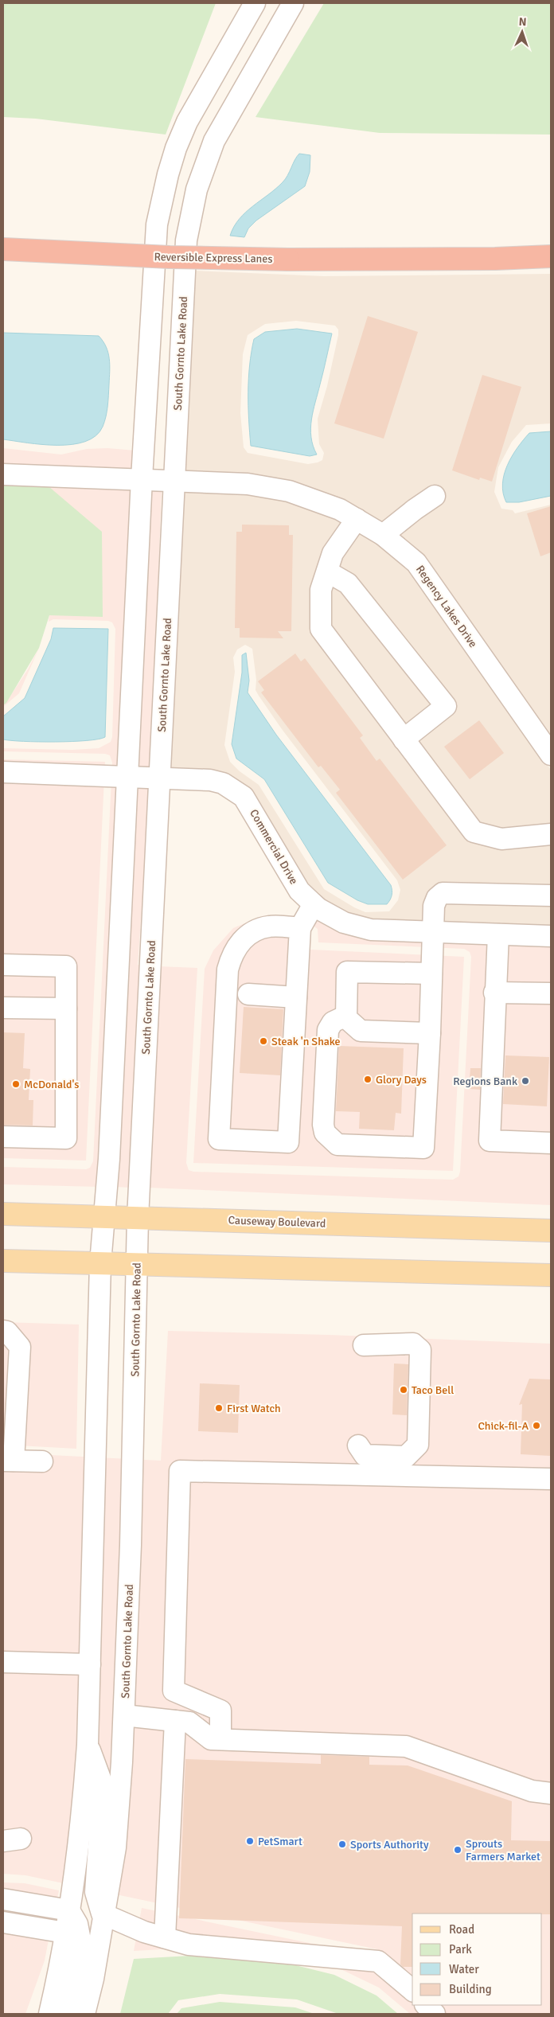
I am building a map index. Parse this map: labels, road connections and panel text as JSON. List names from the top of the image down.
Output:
{
  "streets": {
    "highway": ["Reversible Express Lanes"],
    "main road": ["Causeway Boulevard"],
    "street": ["South Gornto Lake Road", "Regency Lakes Drive", "Commercial Drive"]
  },
  "crossings": [
    ["South Gornto Lake Road", "Regency Lakes Drive"],
    ["South Gornto Lake Road", "Commercial Drive"],
    ["South Gornto Lake Road", "Causeway Boulevard"]
  ],
  "places": [
    "Steak 'n Shake",
    "Glory Days",
    "Regions Bank",
    "McDonald's",
    "Taco Bell",
    "First Watch",
    "Chick-fil-A",
    "PetSmart",
    "Sports Authority",
    "Sprouts Farmers Market"
  ],
  "legend": [
    "Road",
    "Park",
    "Water",
    "Building"
  ],
  "north": "top"
}
